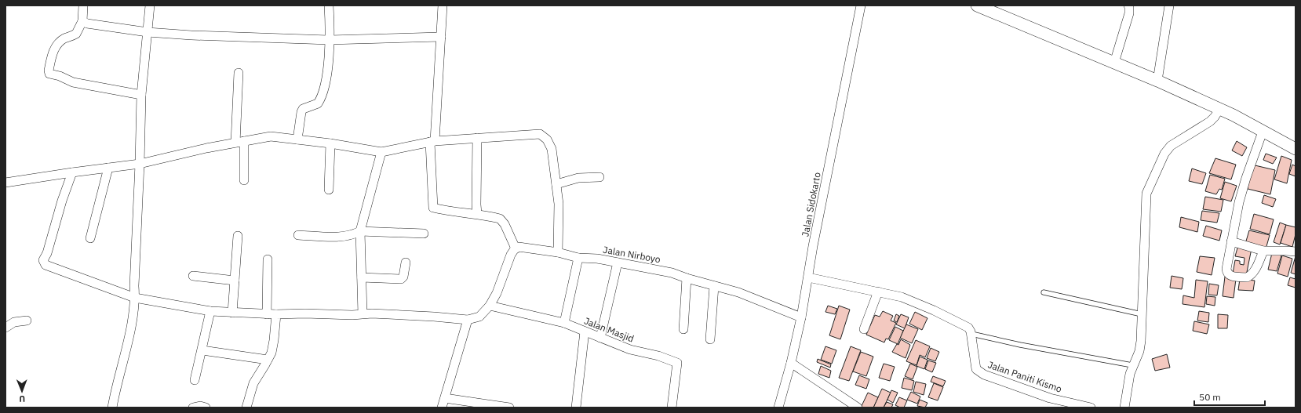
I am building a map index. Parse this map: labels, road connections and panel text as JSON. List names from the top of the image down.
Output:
{
  "streets": {
    "street": [
      "Jalan Sidokarto",
      "Jalan Nirboyo",
      "Jalan Masjid",
      "Jalan Paniti Kismo"
    ]
  },
  "crossings": [
    ["Jalan Sidokarto", "Jalan Nirboyo"]
  ],
  "scale_bar": "50 m",
  "north": "bottom"
}
